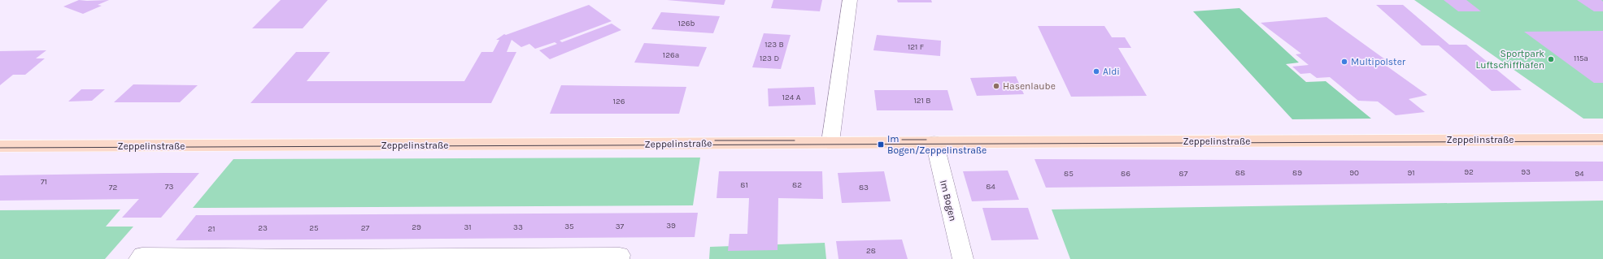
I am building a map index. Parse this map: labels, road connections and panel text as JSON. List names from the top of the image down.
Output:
{
  "streets": {
    "main road": ["Zeppelinstraße"],
    "street": ["Im Bogen"]
  },
  "crossings": [
    ["Zeppelinstraße", "Im Bogen"]
  ],
  "places": {
    "other": [
      "Sportpark Luftschiffhafen",
      "Multipolster",
      "Aldi",
      "Hasenlaube"
    ],
    "transit": ["Im Bogen/Zeppelinstraße"]
  },
  "house_numbers": [
    "126b",
    "123 B",
    "121 F",
    "126a",
    "123 D",
    "115a",
    "124 A",
    "121 B",
    "126",
    "92",
    "93",
    "88",
    "89",
    "90",
    "91",
    "85",
    "86",
    "87",
    "94",
    "71",
    "81",
    "82",
    "73",
    "84",
    "72",
    "83",
    "39",
    "35",
    "37",
    "29",
    "31",
    "33",
    "23",
    "25",
    "27",
    "21",
    "28"
  ]
}
